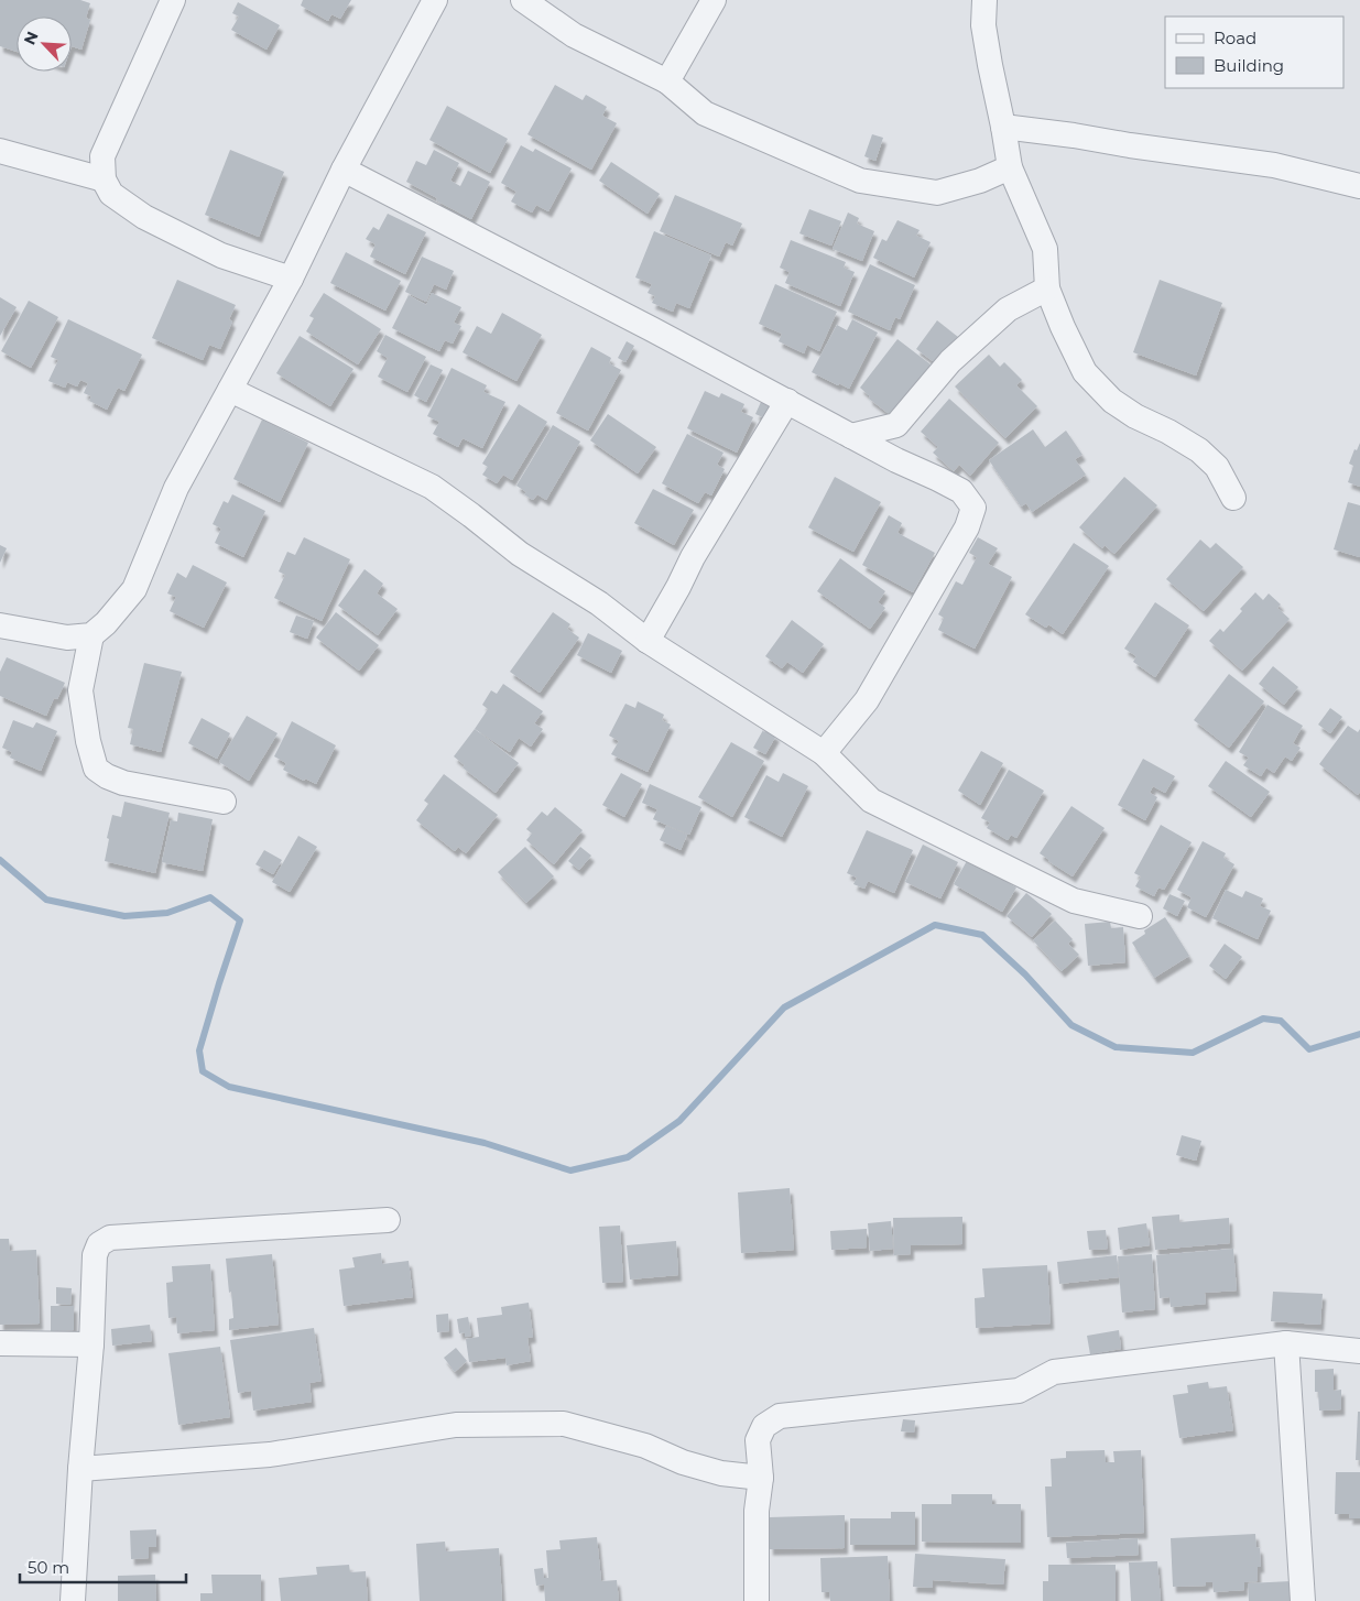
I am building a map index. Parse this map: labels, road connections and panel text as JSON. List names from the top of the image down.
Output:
{
  "legend": ["Road", "Building"],
  "scale_bar": "50 m",
  "north": "top left"
}
